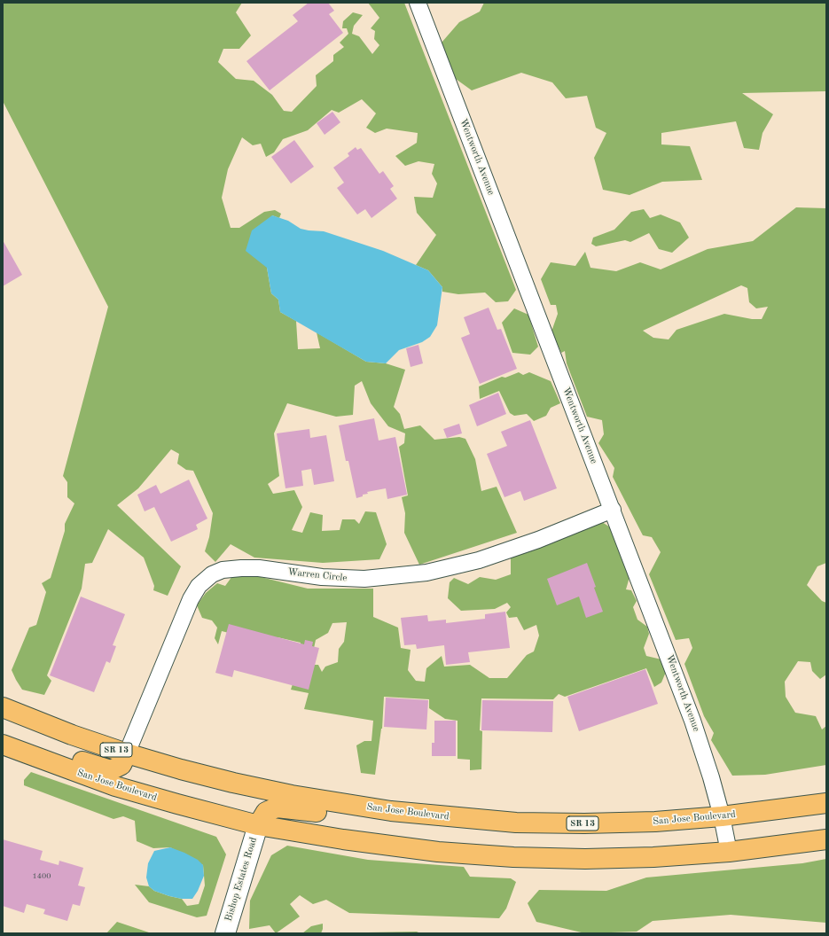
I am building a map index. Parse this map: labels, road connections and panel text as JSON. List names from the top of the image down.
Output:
{
  "streets": {
    "main road": ["SR 13", "San Jose Boulevard"],
    "street": ["Wentworth Avenue", "Warren Circle", "Bishop Estates Road"]
  },
  "crossings": [
    ["Wentworth Avenue", "Warren Circle"],
    ["Wentworth Avenue", "San Jose Boulevard"],
    ["Warren Circle", "San Jose Boulevard"],
    ["San Jose Boulevard", "Bishop Estates Road"]
  ],
  "house_numbers": ["1400"]
}
